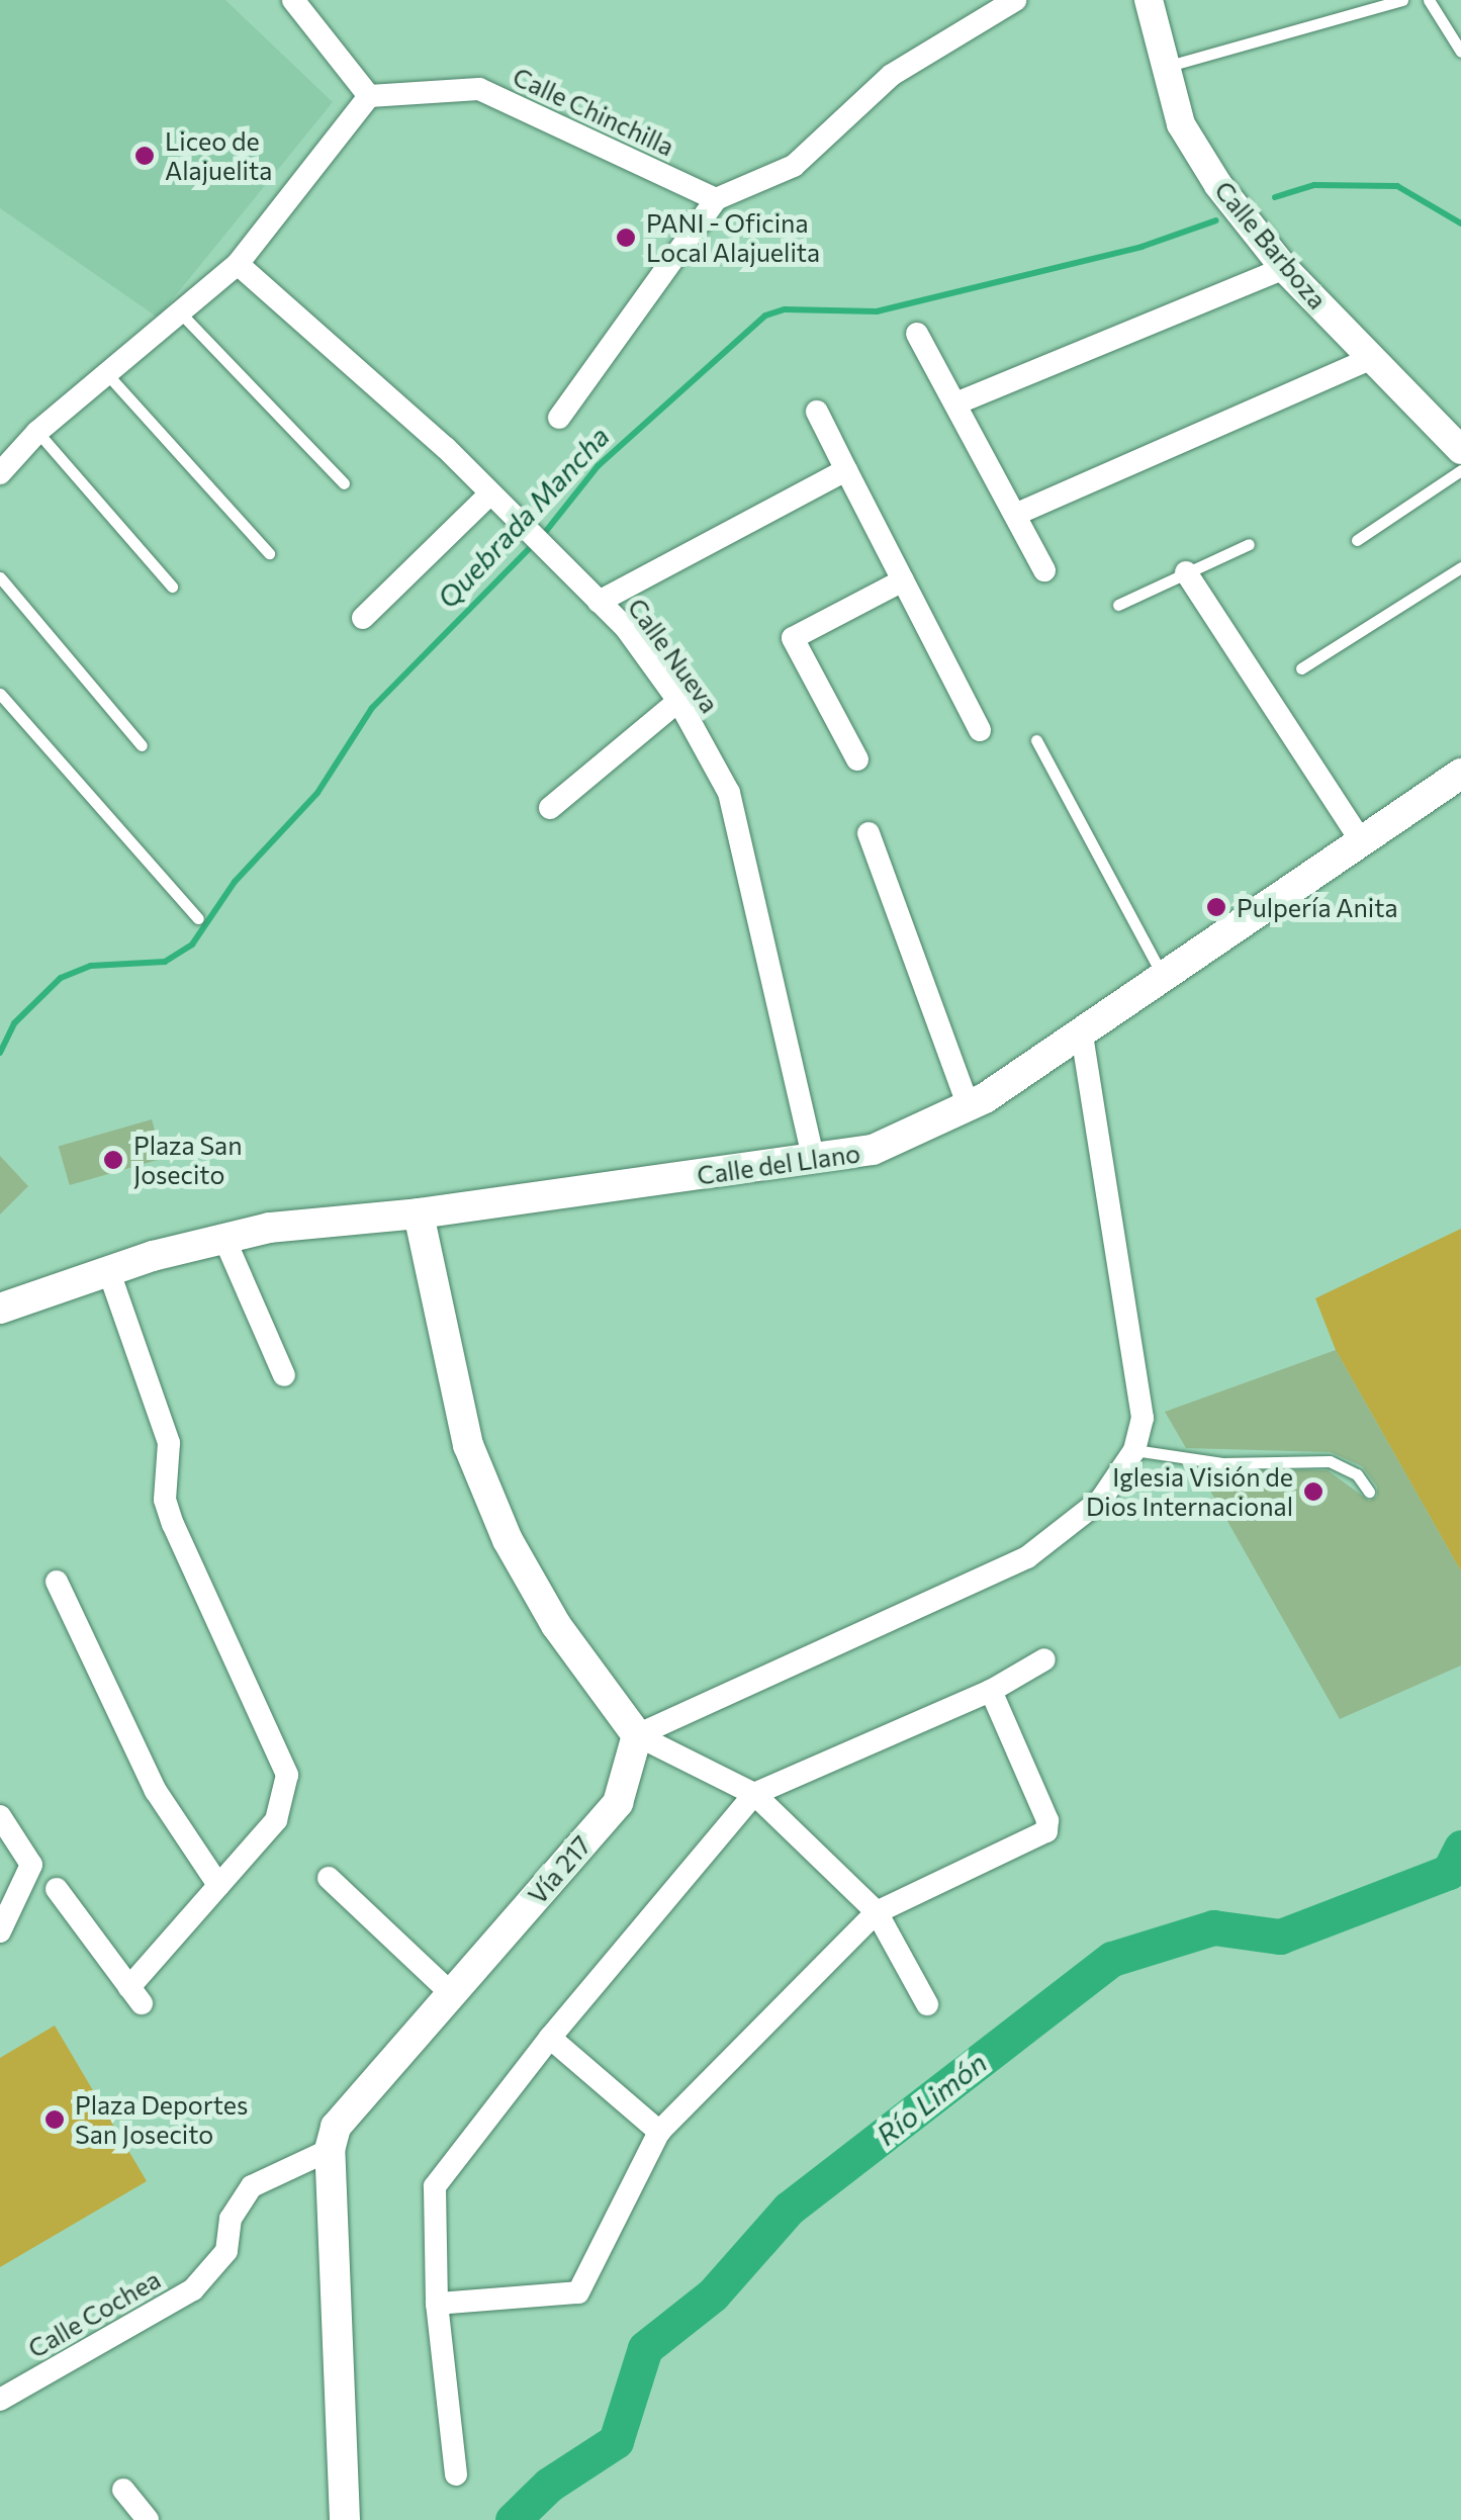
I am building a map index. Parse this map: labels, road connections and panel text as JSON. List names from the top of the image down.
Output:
{
  "streets": {
    "main road": ["Calle del Llano", "Vía 217"],
    "street": [
      "Calle Chinchilla",
      "Calle Barboza",
      "Calle Nueva",
      "Calle Cochea"
    ]
  },
  "crossings": [
    ["Calle Nueva", "Calle del Llano"],
    ["Vía 217", "Calle Cochea"]
  ],
  "water": ["Quebrada Mancha", "Río Limón"],
  "places": [
    "Liceo de Alajuelita",
    "PANI - Oficina Local Alajuelita",
    "Pulpería Anita",
    "Plaza San Josecito",
    "Iglesia Visión de Dios Internacional",
    "Plaza Deportes San Josecito"
  ]
}
